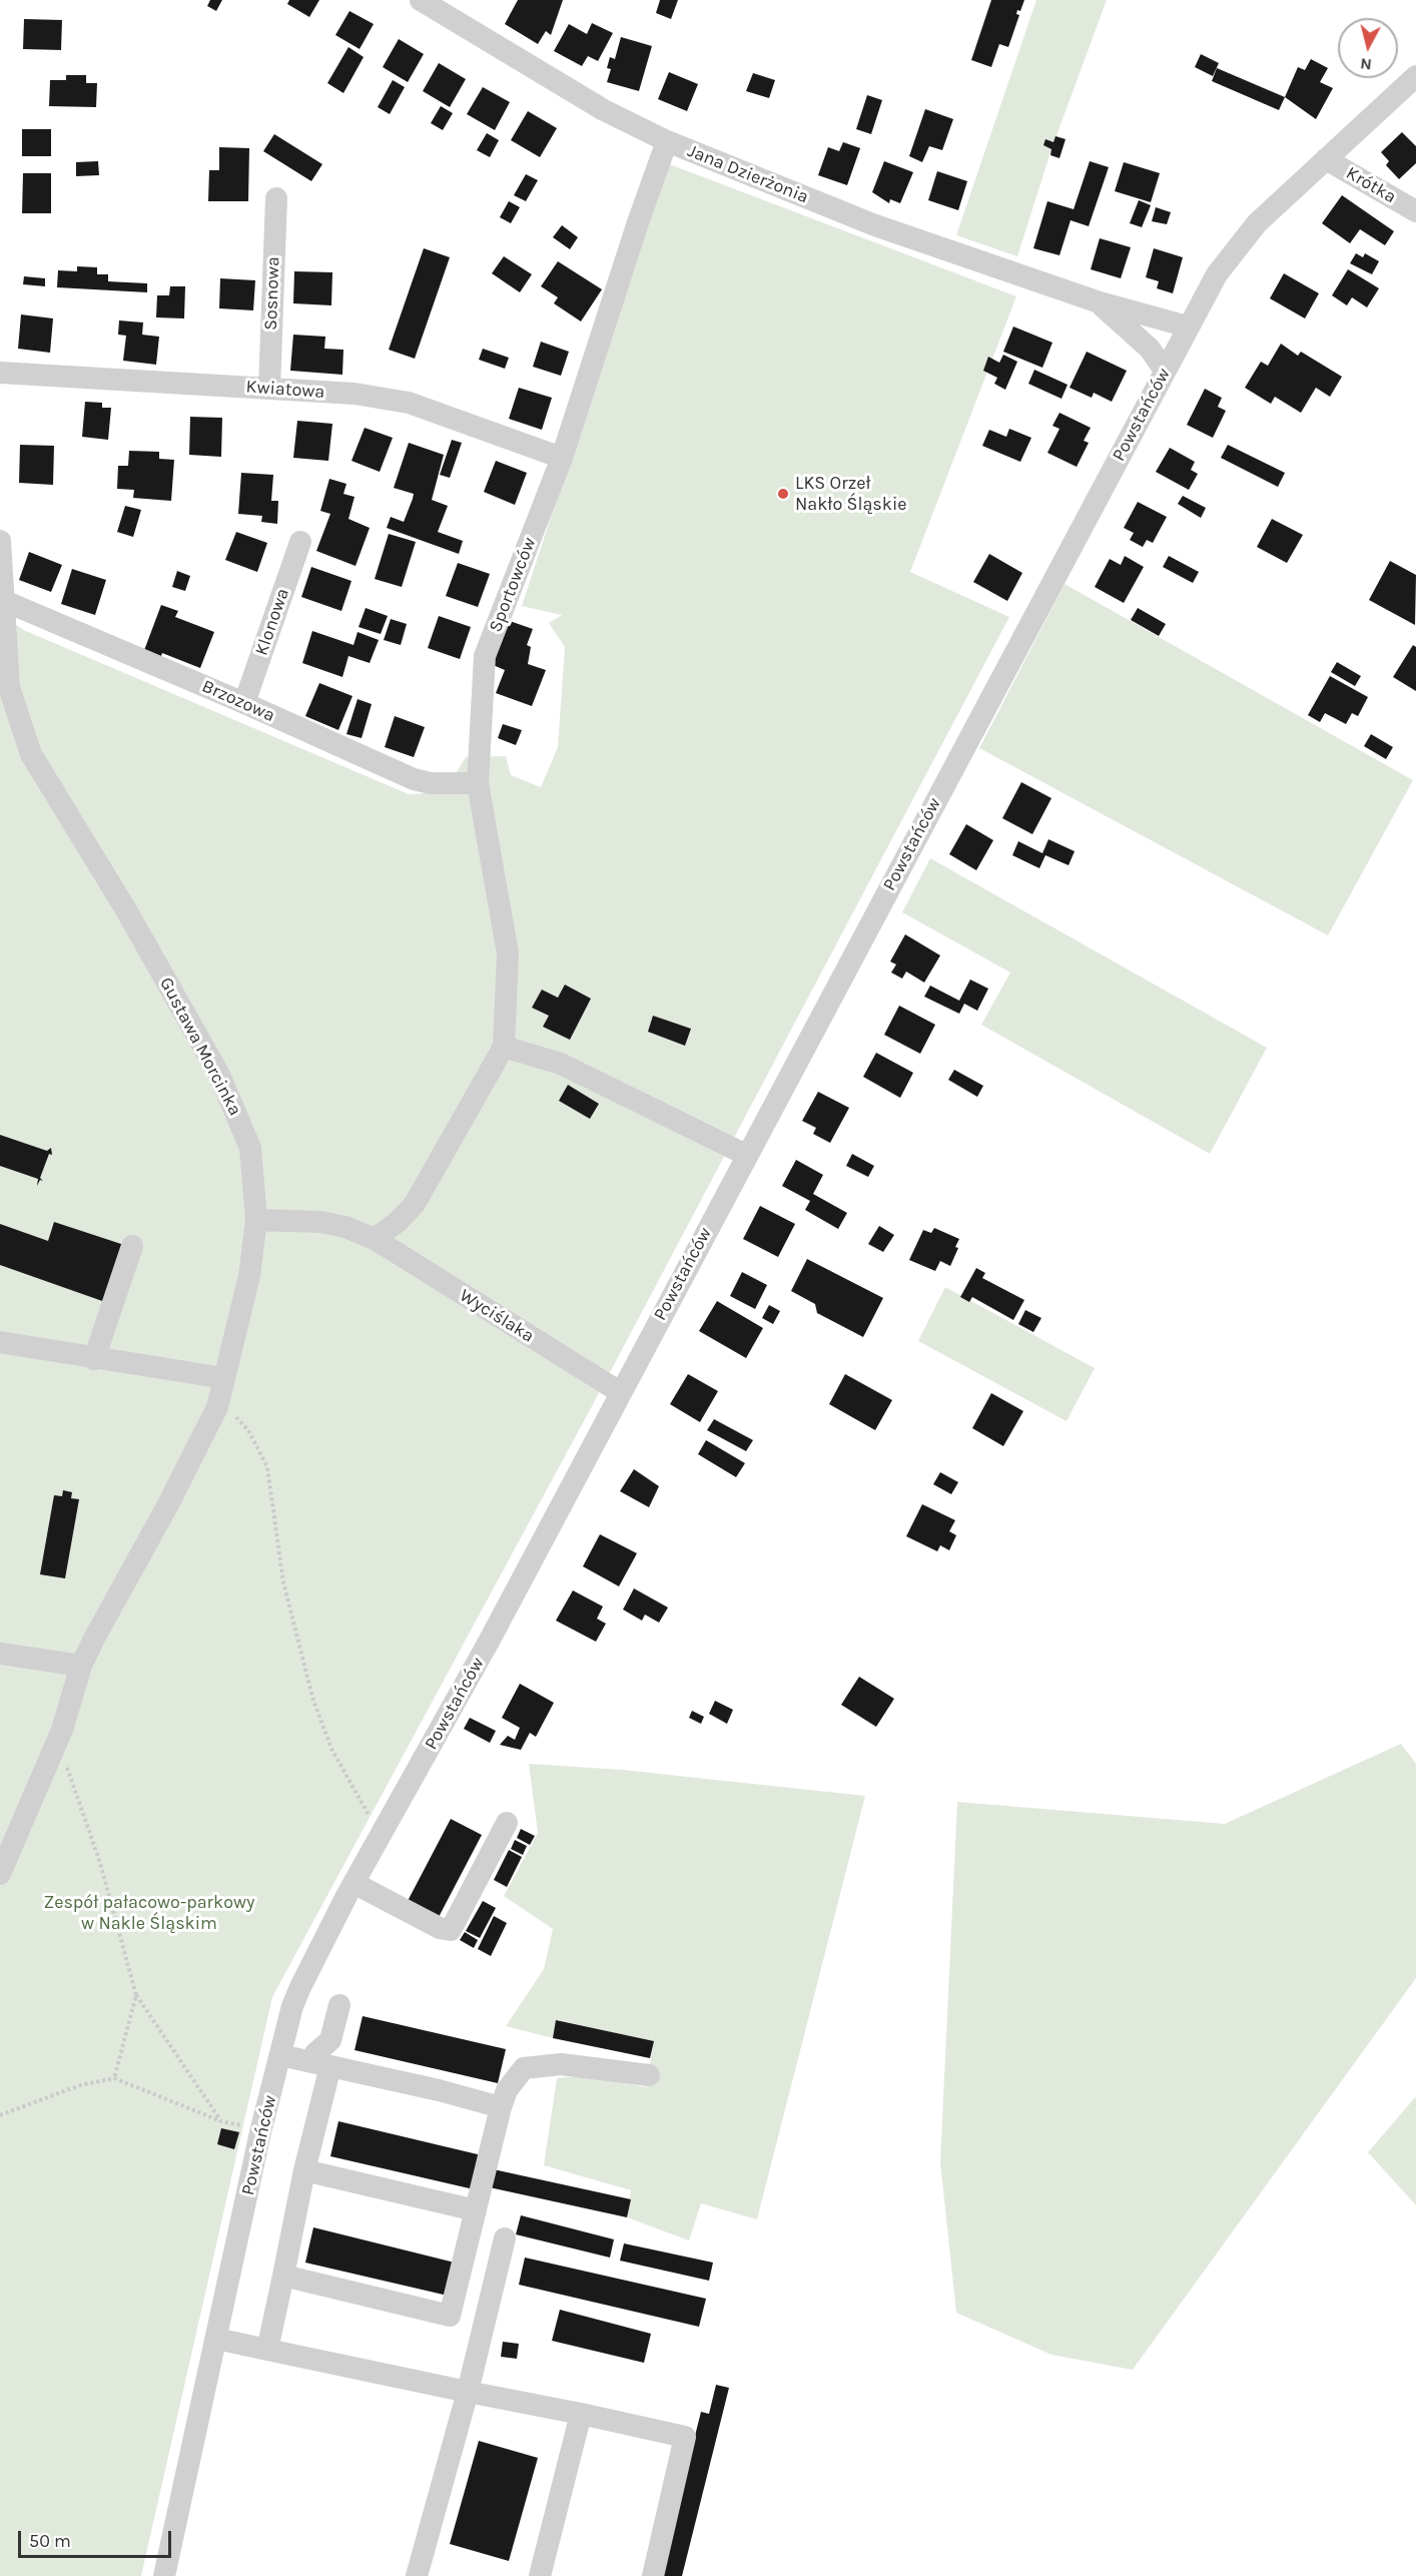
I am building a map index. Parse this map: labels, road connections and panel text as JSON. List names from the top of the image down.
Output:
{
  "streets": {
    "street": [
      "Jana Dzierżonia",
      "Krótka",
      "Sosnowa",
      "Kwiatowa",
      "Powstańców",
      "Sportowców",
      "Klonowa",
      "Brzozowa",
      "Gustawa Morcinka",
      "Wyciślaka"
    ]
  },
  "crossings": [
    ["Jana Dzierżonia", "Powstańców"],
    ["Jana Dzierżonia", "Sportowców"],
    ["Krótka", "Powstańców"],
    ["Sosnowa", "Kwiatowa"],
    ["Kwiatowa", "Sportowców"],
    ["Powstańców", "Wyciślaka"],
    ["Sportowców", "Brzozowa"],
    ["Klonowa", "Brzozowa"],
    ["Brzozowa", "Gustawa Morcinka"]
  ],
  "parks": ["Zespół pałacowo-parkowy w Nakle Śląskim"],
  "places": ["LKS Orzeł Nakło Śląskie"],
  "scale_bar": "50 m",
  "north": "bottom"
}
